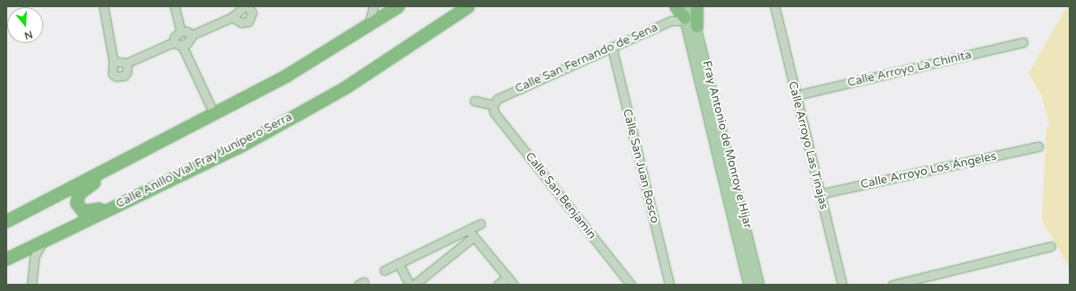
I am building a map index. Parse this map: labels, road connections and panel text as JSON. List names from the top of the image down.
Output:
{
  "streets": {
    "highway": ["Calle Anillo Vial Fray Junípero Serra"],
    "main road": ["Fray Antonio de Monroy e Hijar"],
    "street": [
      "Calle San Fernando de Sena",
      "Calle Arroyo La Chinita",
      "Calle Arroyo Las Tinajas",
      "Calle San Juan Bosco",
      "Calle Arroyo Los Ángeles",
      "Calle San Benjamín"
    ]
  },
  "crossings": [
    ["Calle San Fernando de Sena", "Fray Antonio de Monroy e Hijar"],
    ["Calle San Fernando de Sena", "Calle San Juan Bosco"],
    ["Calle San Fernando de Sena", "Calle San Benjamín"],
    ["Calle Arroyo La Chinita", "Calle Arroyo Las Tinajas"],
    ["Calle Arroyo Las Tinajas", "Calle Arroyo Los Ángeles"]
  ],
  "north": "bottom"
}
